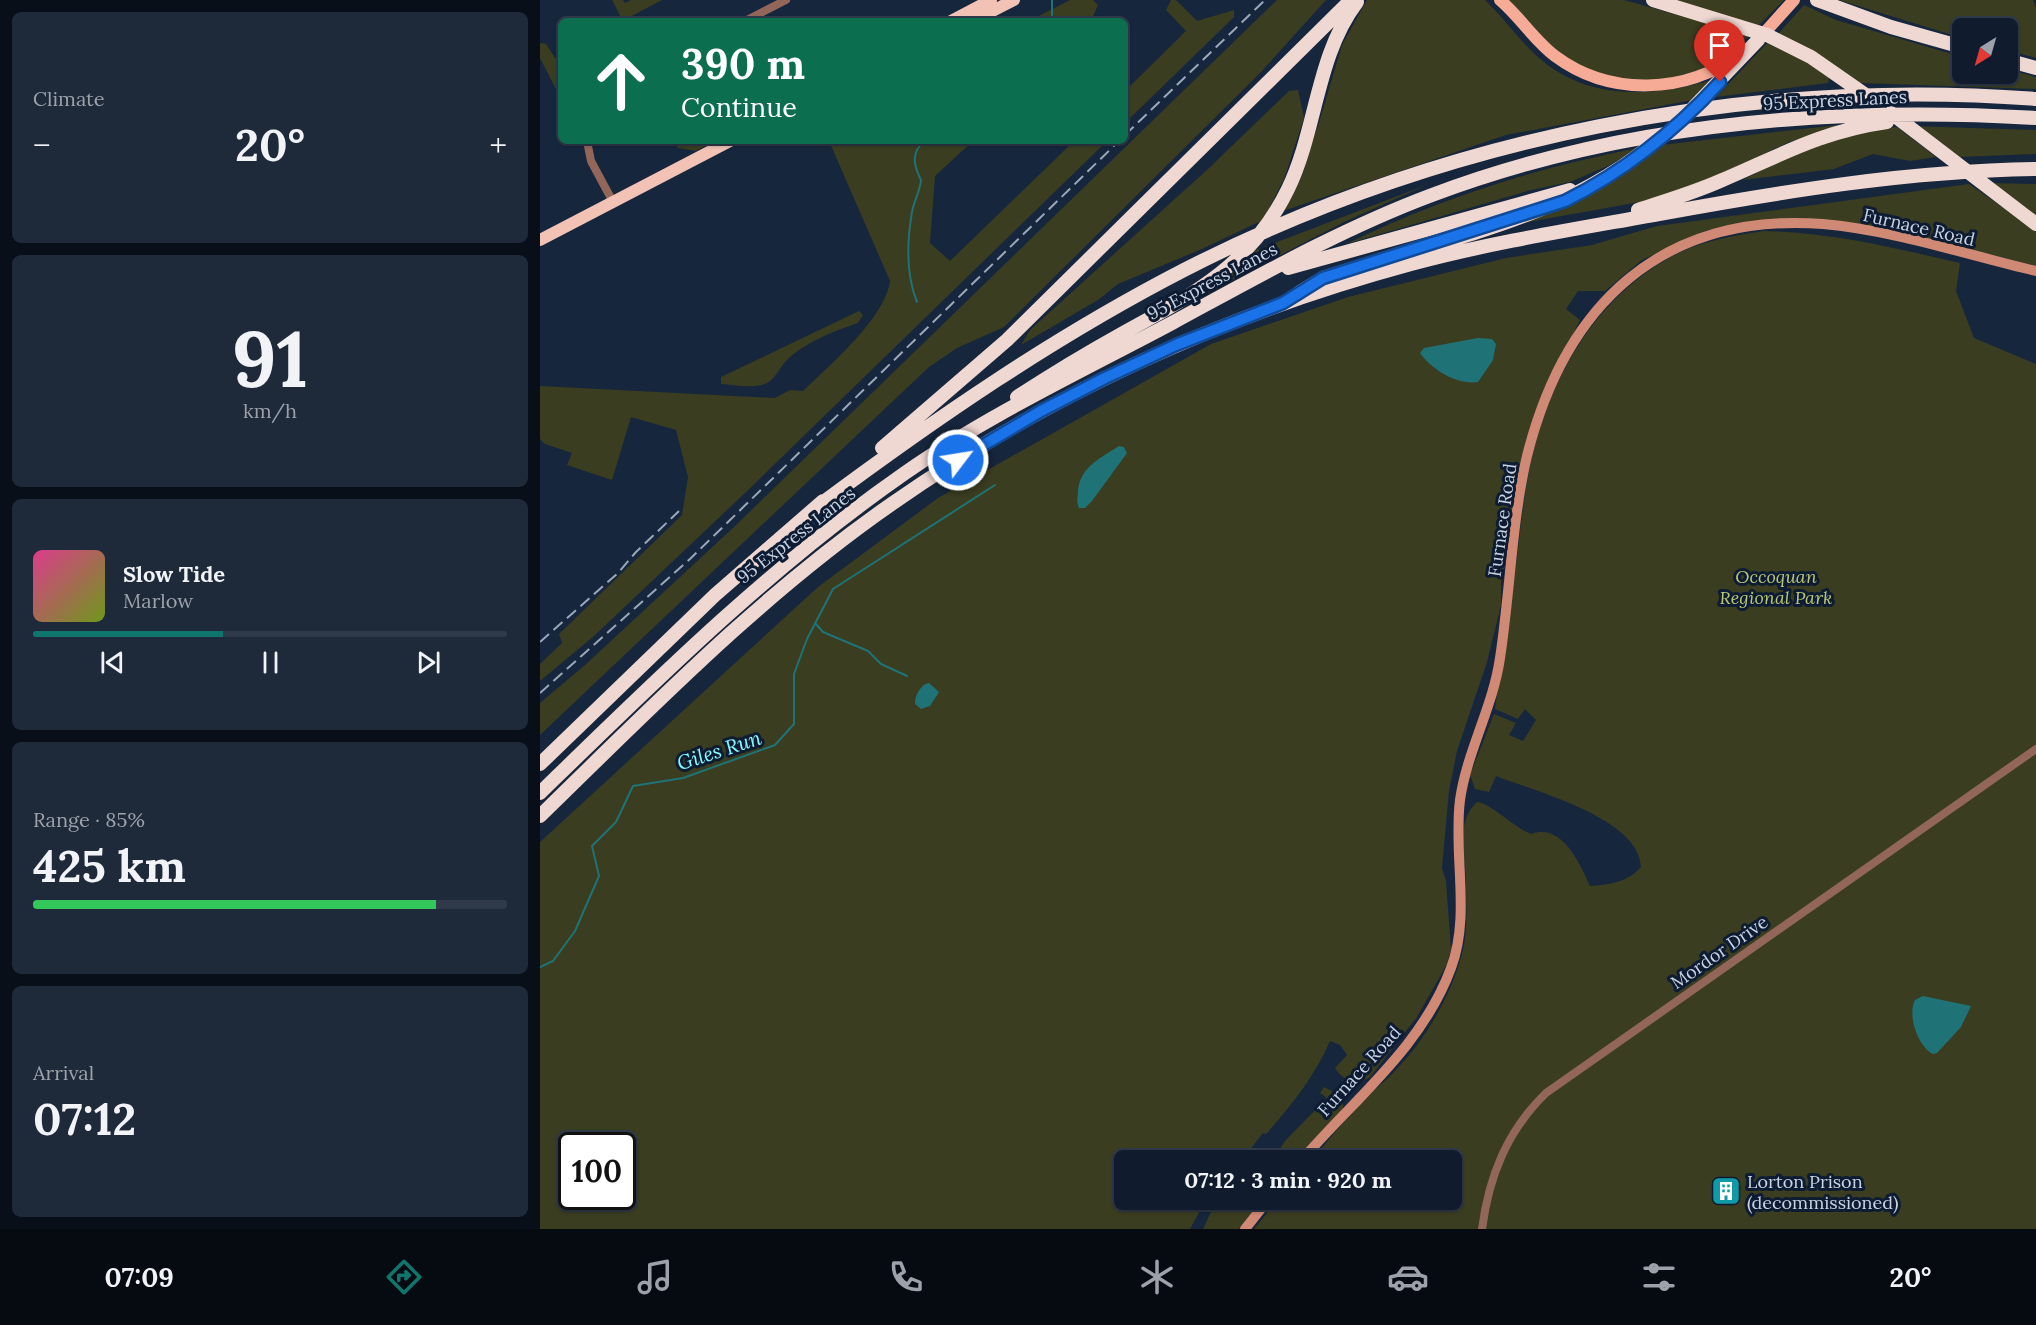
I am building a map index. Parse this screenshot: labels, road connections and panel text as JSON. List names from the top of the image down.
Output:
{
  "streets": {
    "highway": ["95 Express Lanes"],
    "main road": ["Furnace Road"],
    "street": ["Mordor Drive"]
  },
  "water": ["Giles Run"],
  "parks": ["Occoquan Regional Park"],
  "places": {
    "building": ["Lorton Prison (decommissioned)"]
  },
  "north": "bottom left",
  "page": {
    "tile": [
      "Climate",
      ["91", "km/h"],
      ["Range · 85%", "425 km"],
      ["Arrival", "07:12"]
    ],
    "turn": ["390 m", "Continue"],
    "heat": ["−", "20°", "+"],
    "song": ["Slow Tide", "Marlow"],
    "limit": "100",
    "trip": "07:12 · 3 min · 920 m",
    "tabs": ["07:09", "20°"]
  }
}
